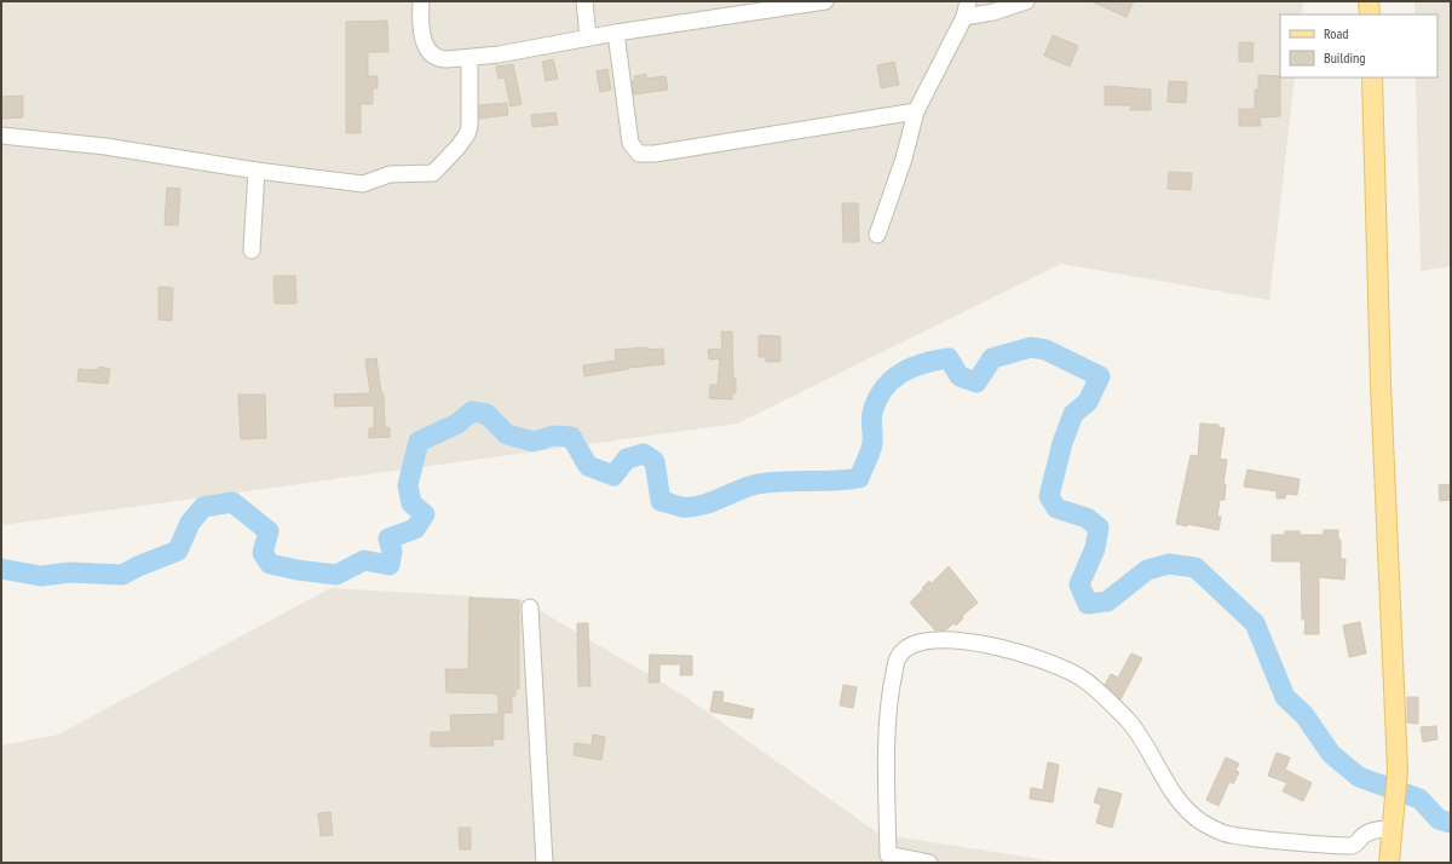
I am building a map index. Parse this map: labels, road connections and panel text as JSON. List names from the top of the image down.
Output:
{
  "legend": ["Road", "Building"]
}
